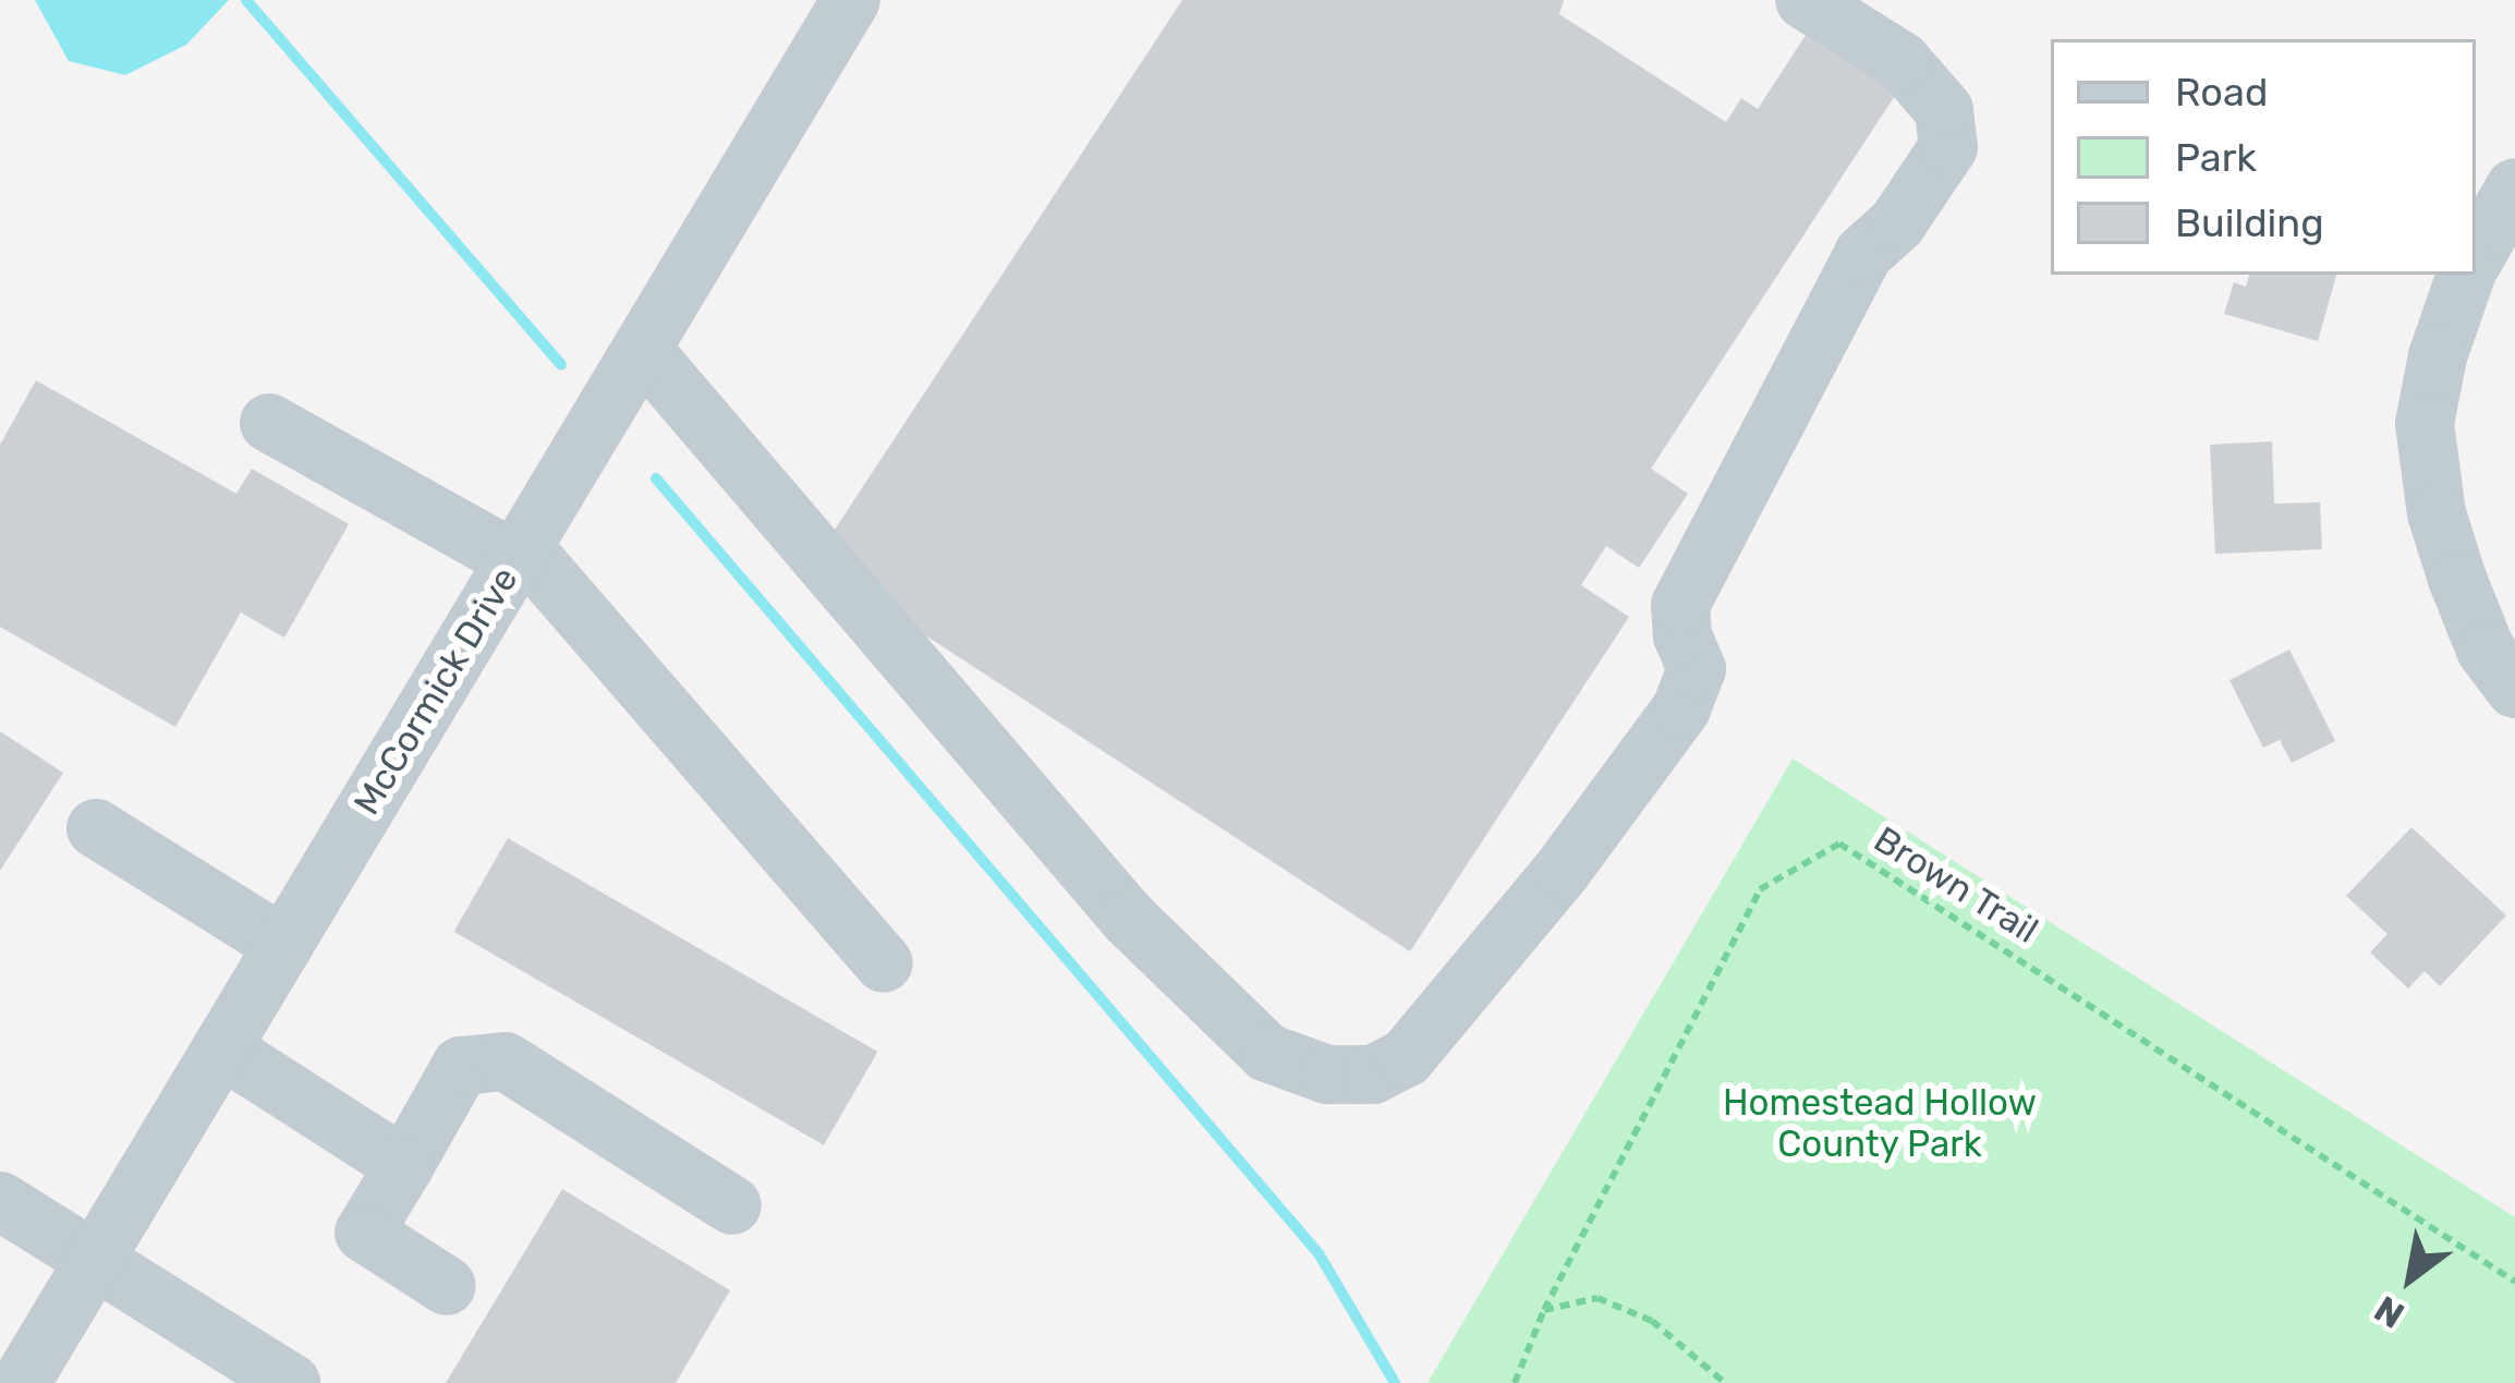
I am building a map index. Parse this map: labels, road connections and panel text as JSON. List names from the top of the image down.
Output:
{
  "streets": {
    "street": ["McCormick Drive"],
    "path": ["Brown Trail"]
  },
  "parks": ["Homestead Hollow County Park"],
  "legend": ["Road", "Park", "Building"],
  "north": "bottom left"
}
